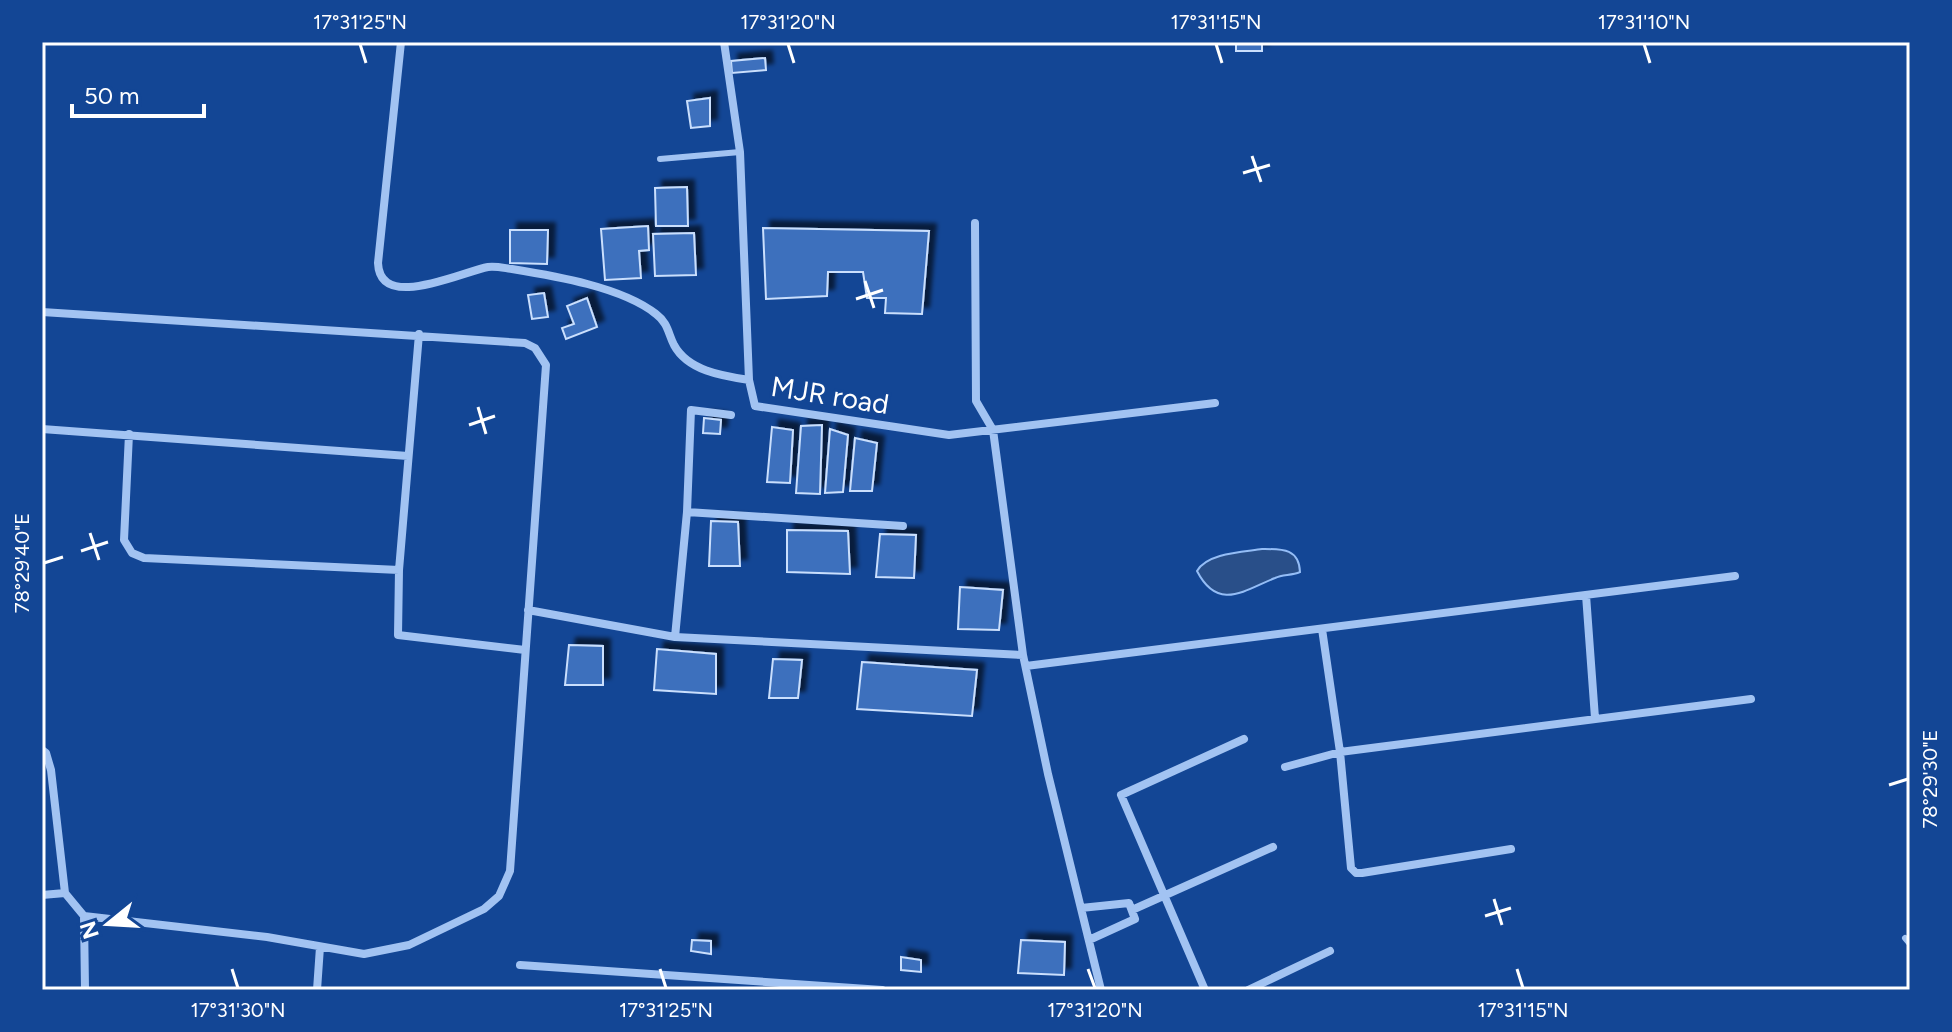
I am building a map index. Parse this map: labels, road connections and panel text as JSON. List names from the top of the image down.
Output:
{
  "streets": {
    "street": ["MJR road"]
  },
  "scale_bar": "50 m",
  "north": "left",
  "coordinates": [
    "17°31'25\"N",
    "17°31'20\"N",
    "17°31'15\"N",
    "17°31'10\"N",
    "78°29'40\"E",
    "78°29'30\"E",
    "17°31'30\"N"
  ]
}
